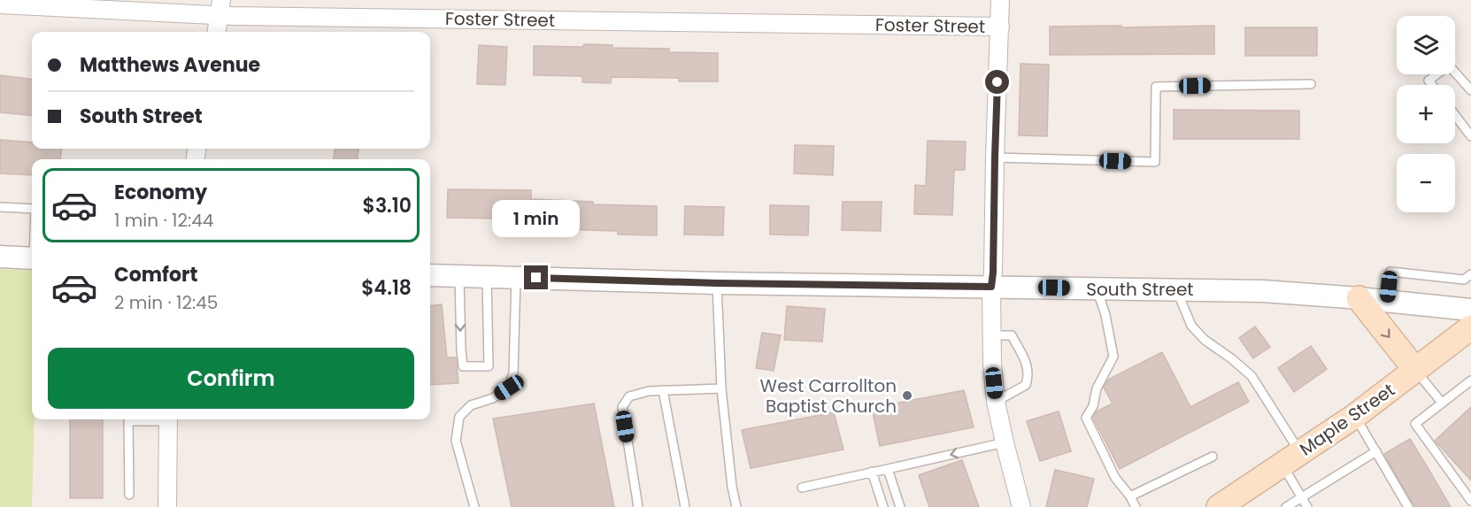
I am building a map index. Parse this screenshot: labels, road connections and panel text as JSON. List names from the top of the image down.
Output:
{
  "streets": {
    "main road": ["Maple Street"],
    "street": ["Foster Street", "South Street"]
  },
  "places": ["West Carrollton Baptist Church"],
  "page": {
    "map_buttons": ["+", "−"],
    "banner": ["Matthews Avenue", "South Street"],
    "list": [
      {
        "name": "Economy",
        "note": "1 min · 12:44",
        "value": "$3.10"
      },
      {
        "name": "Comfort",
        "note": "2 min · 12:45",
        "value": "$4.18"
      }
    ],
    "bubble": "1 min",
    "buttons": "Confirm"
  }
}
